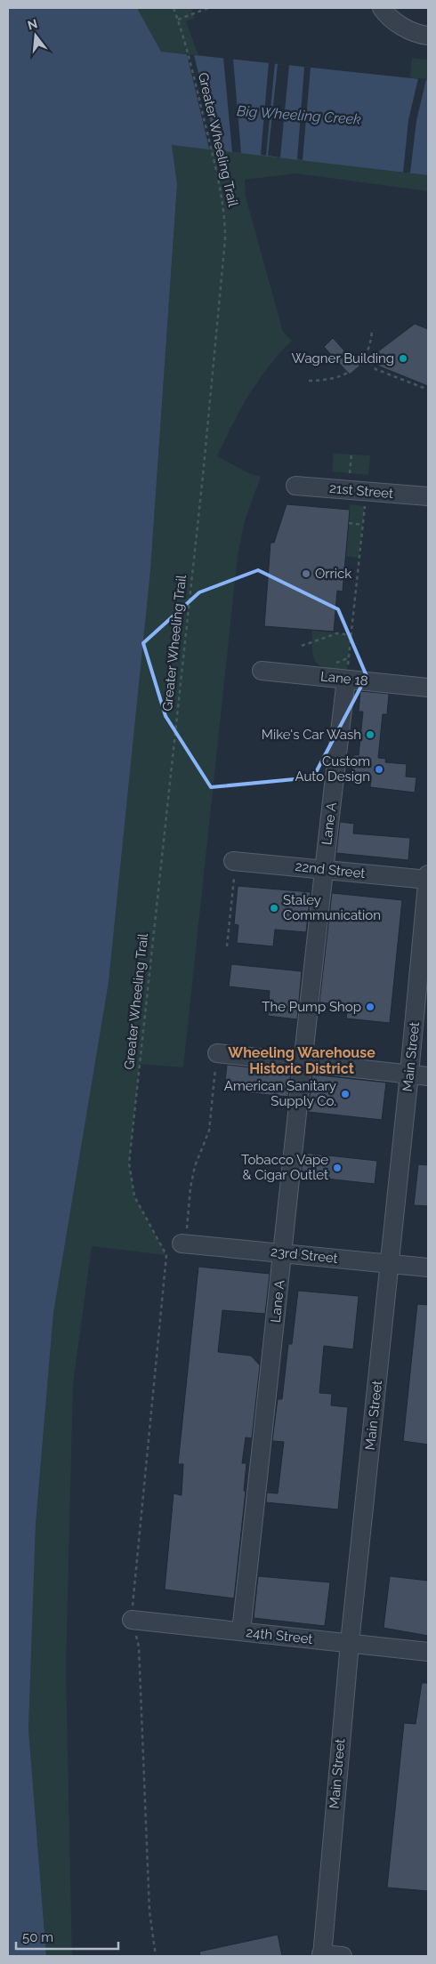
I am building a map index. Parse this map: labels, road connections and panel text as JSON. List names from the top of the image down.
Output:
{
  "streets": {
    "street": [
      "21st Street",
      "Lane 18",
      "Lane A",
      "22nd Street",
      "Main Street",
      "23rd Street",
      "24th Street"
    ],
    "path": ["Greater Wheeling Trail"]
  },
  "crossings": [
    ["Lane 18", "Lane A"],
    ["Lane A", "22nd Street"],
    ["Lane A", "23rd Street"],
    ["Lane A", "24th Street"],
    ["22nd Street", "Main Street"],
    ["Main Street", "23rd Street"],
    ["Main Street", "24th Street"]
  ],
  "districts": ["Wheeling Warehouse Historic District"],
  "water": ["Big Wheeling Creek"],
  "places": [
    "Wagner Building",
    "Orrick",
    "Mike's Car Wash",
    "Custom Auto Design",
    "Staley Communication",
    "The Pump Shop",
    "American Sanitary Supply Co.",
    "Tobacco Vape & Cigar Outlet"
  ],
  "scale_bar": "50 m",
  "north": "top"
}
